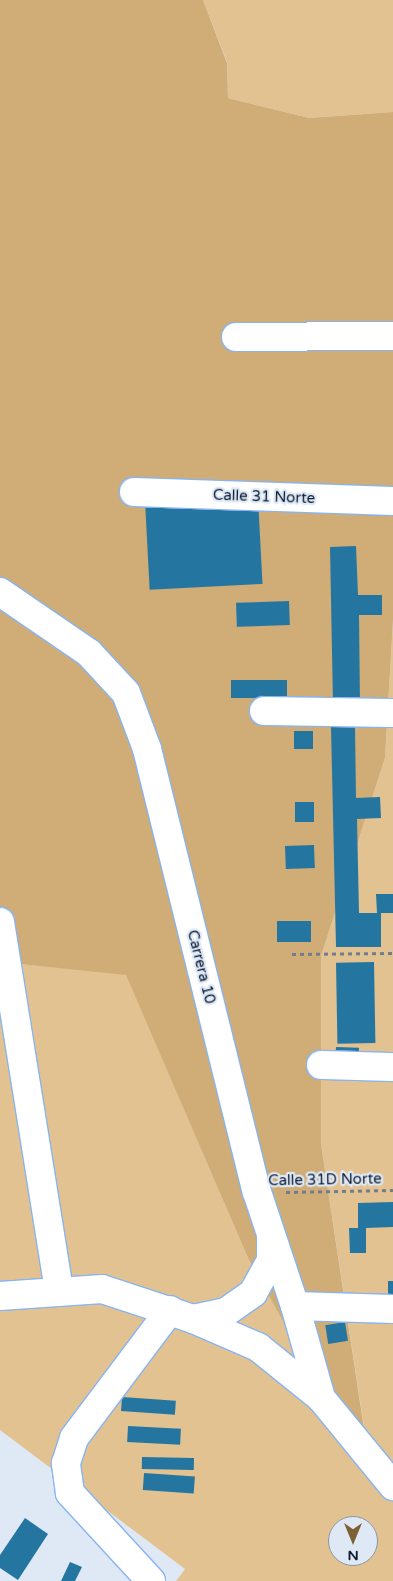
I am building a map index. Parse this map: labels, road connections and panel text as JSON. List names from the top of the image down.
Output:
{
  "streets": {
    "street": ["Calle 31 Norte", "Carrera 10"],
    "path": ["Calle 31D Norte"]
  },
  "crossings": [
    ["Carrera 10", "Calle 31D Norte"]
  ],
  "north": "bottom"
}
